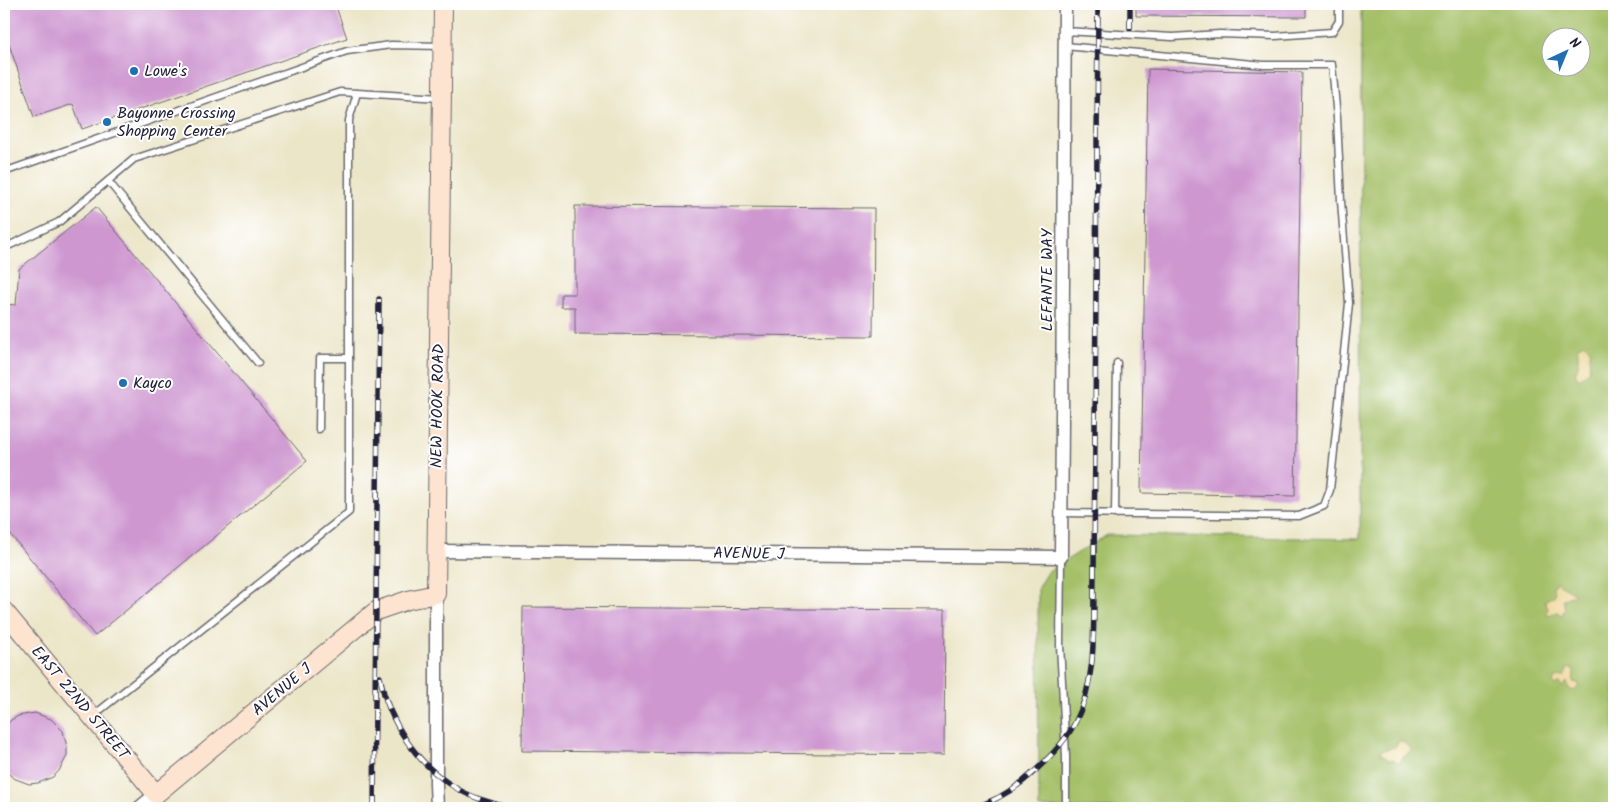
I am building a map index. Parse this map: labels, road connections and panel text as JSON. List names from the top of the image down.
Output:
{
  "streets": {
    "street": [
      "LEFANTE WAY",
      "NEW HOOK ROAD",
      "AVENUE J",
      "EAST 22ND STREET"
    ]
  },
  "crossings": [
    ["LEFANTE WAY", "AVENUE J"],
    ["NEW HOOK ROAD", "AVENUE J"],
    ["AVENUE J", "EAST 22ND STREET"]
  ],
  "places": ["Lowe's", "Bayonne Crossing Shopping Center", "Kayco"],
  "north": "top right"
}
